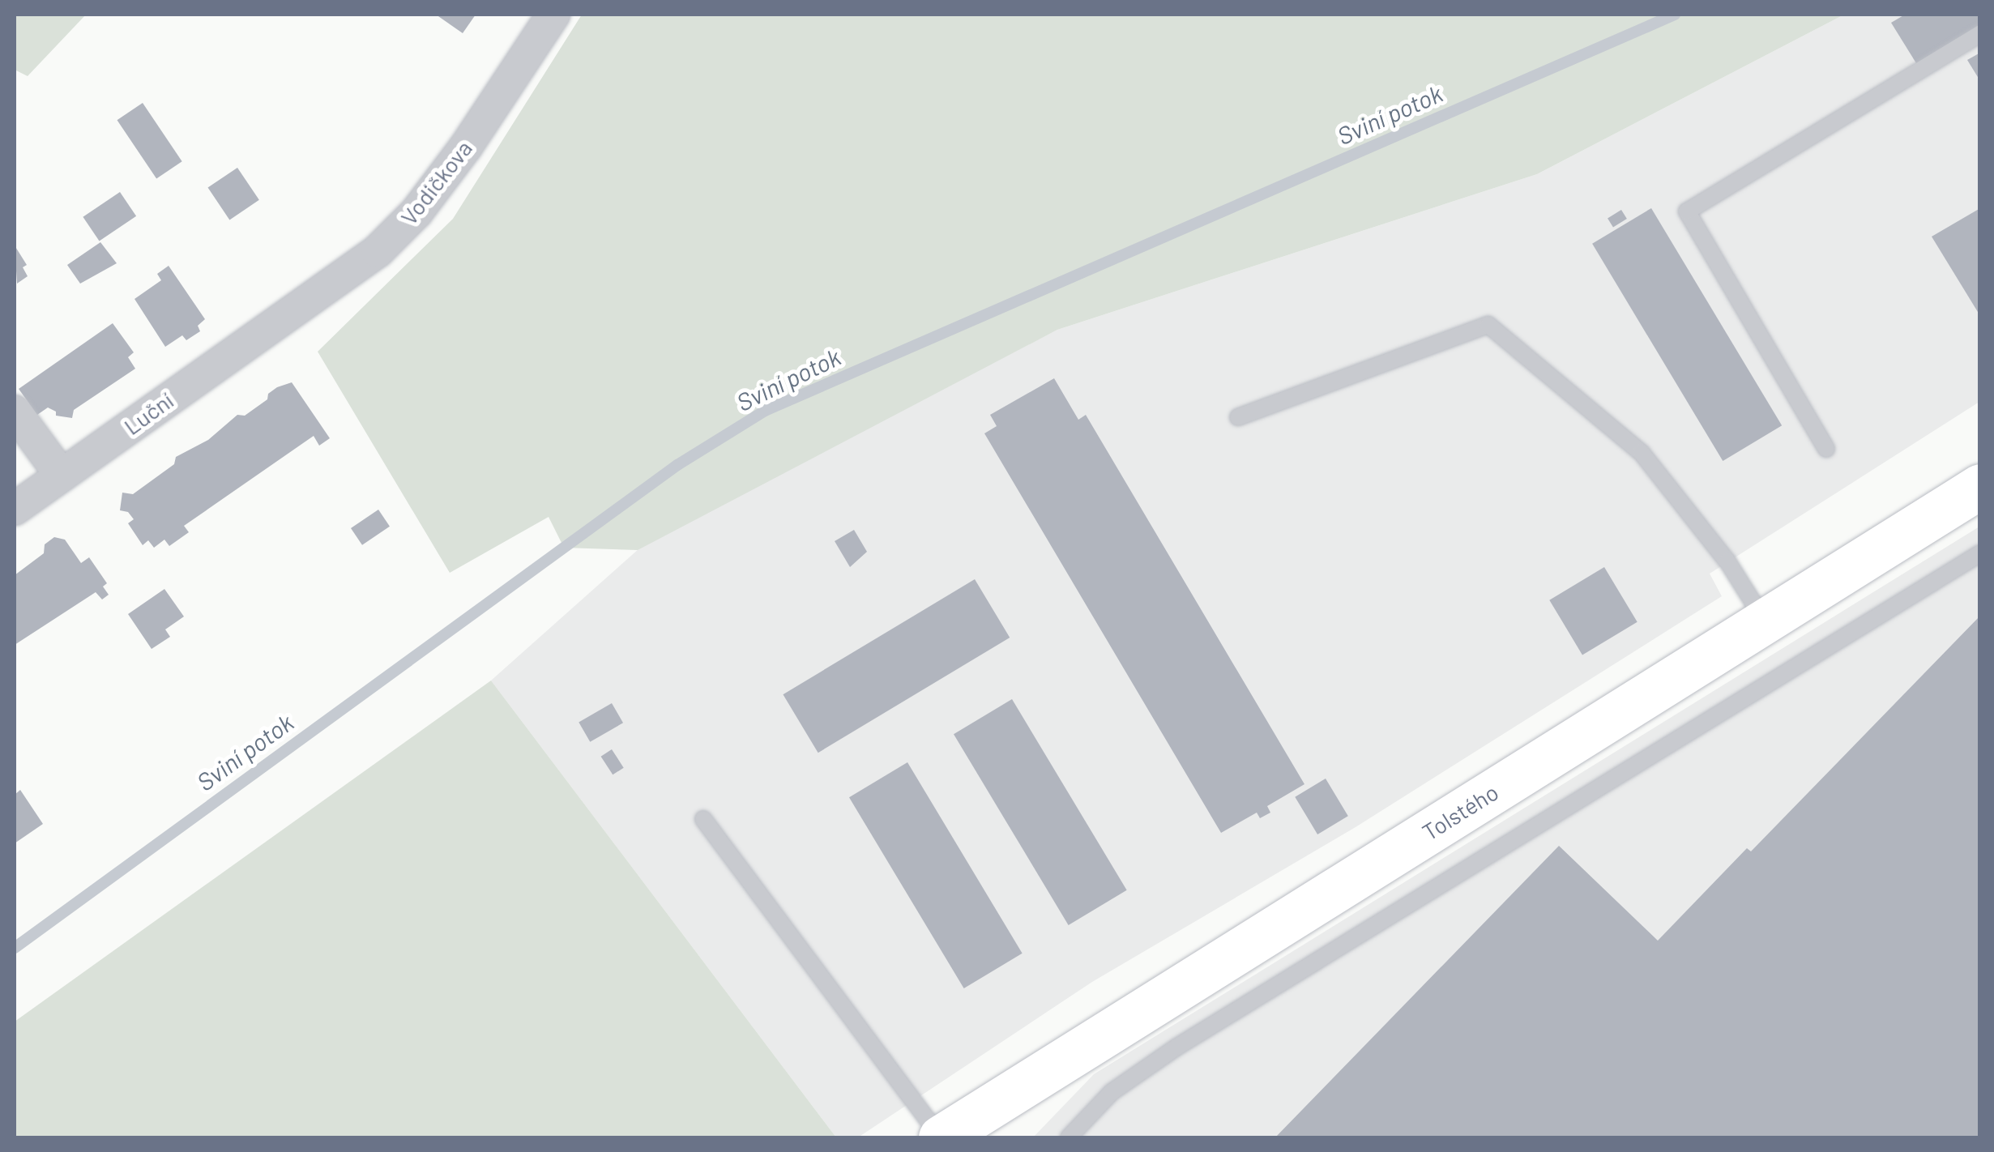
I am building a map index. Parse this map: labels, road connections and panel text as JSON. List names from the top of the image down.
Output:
{
  "streets": {
    "street": ["Vodičkova", "Luční", "Tolstého"]
  },
  "crossings": [
    ["Vodičkova", "Luční"]
  ],
  "water": ["Sviní potok"]
}
